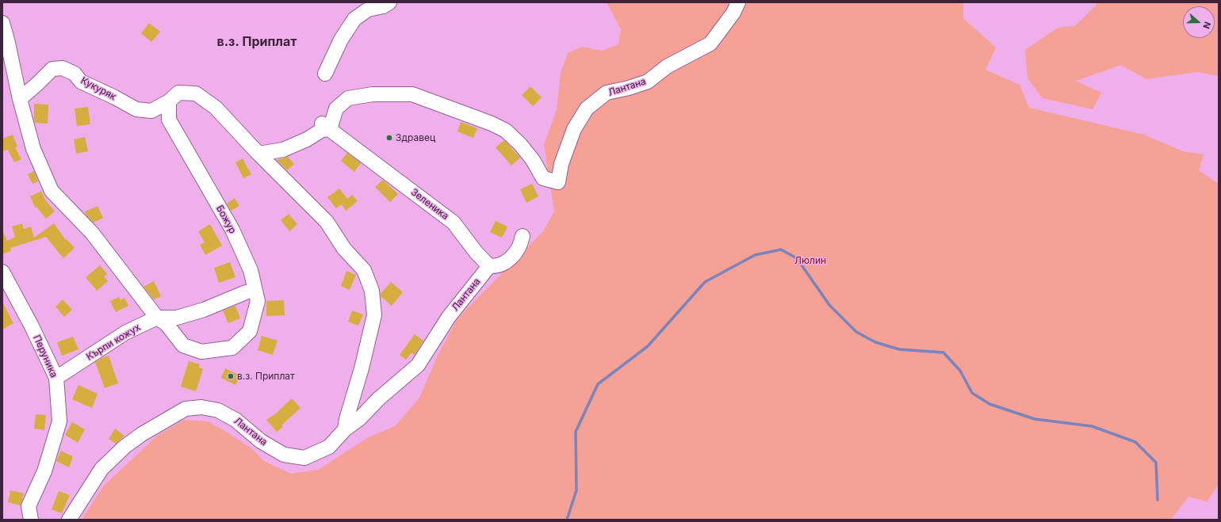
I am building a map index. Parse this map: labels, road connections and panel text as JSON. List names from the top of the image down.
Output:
{
  "streets": {
    "street": [
      "Лантана",
      "Кукуряк",
      "Зеленика",
      "Божур",
      "Кърпи кожух",
      "Перуника"
    ]
  },
  "crossings": [
    ["Лантана", "Зеленика"],
    ["Кукуряк", "Божур"],
    ["Божур", "Кърпи кожух"],
    ["Кърпи кожух", "Перуника"]
  ],
  "districts": ["в.з. Приплат"],
  "parks": ["Люлин"],
  "places": ["Здравец", "в.з. Приплат"],
  "north": "right"
}
